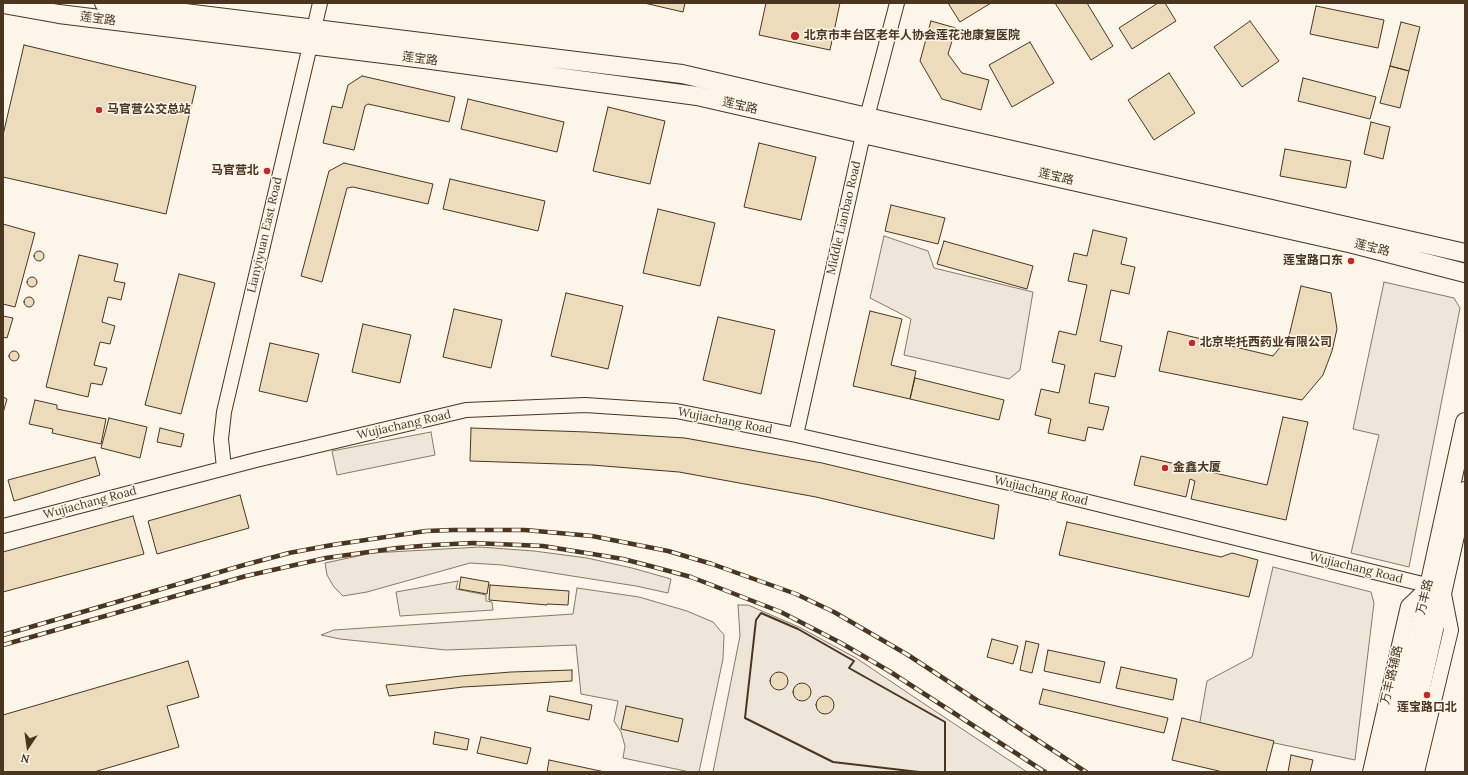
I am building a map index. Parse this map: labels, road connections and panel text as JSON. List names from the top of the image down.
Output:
{
  "streets": {
    "main road": ["莲宝路", "万丰路"],
    "street": [
      "Middle Lianbao Road",
      "Lianyiyuan East Road",
      "Wujiachang Road",
      "万丰路辅路"
    ]
  },
  "crossings": [
    ["莲宝路", "Middle Lianbao Road"],
    ["莲宝路", "Lianyiyuan East Road"],
    ["Middle Lianbao Road", "Wujiachang Road"],
    ["Lianyiyuan East Road", "Wujiachang Road"],
    ["Wujiachang Road", "万丰路"],
    ["Wujiachang Road", "万丰路辅路"],
    ["万丰路", "万丰路辅路"]
  ],
  "places": [
    "北京市丰台区老年人协会莲花池康复医院",
    "马官营公交总站",
    "马官营北",
    "莲宝路口东",
    "北京毕托西药业有限公司",
    "金鑫大厦",
    "莲宝路口北"
  ],
  "north": "bottom"
}
